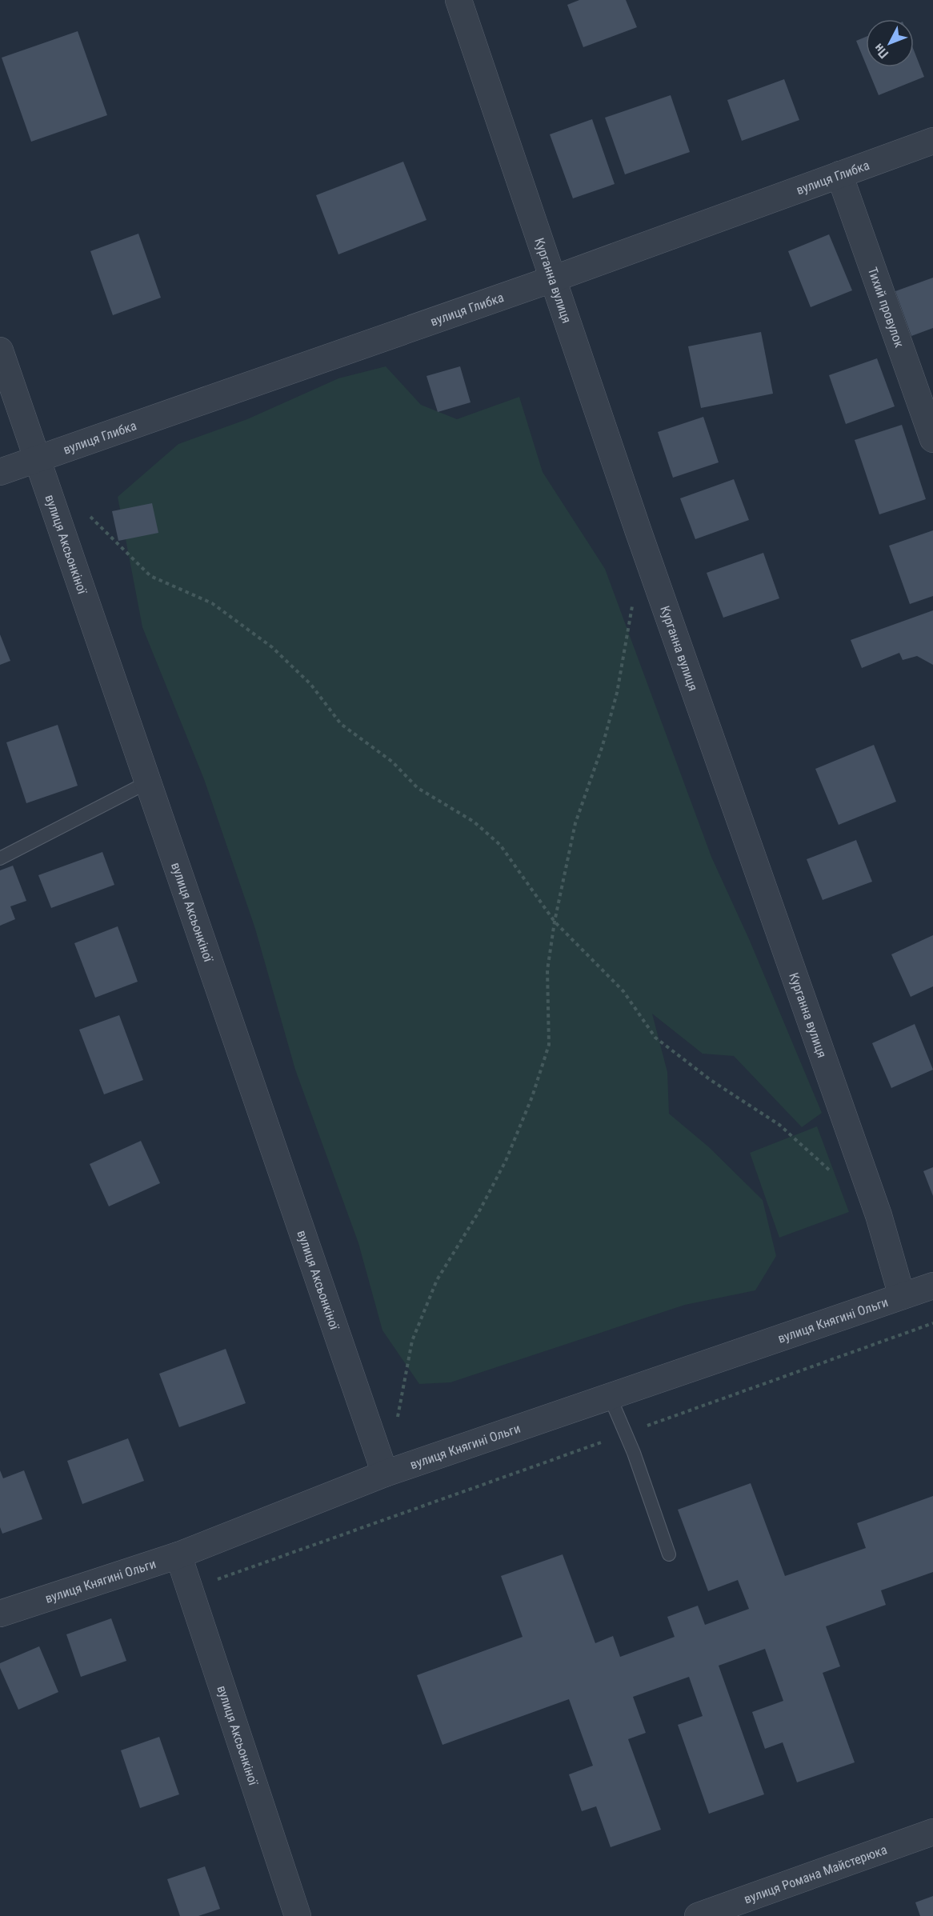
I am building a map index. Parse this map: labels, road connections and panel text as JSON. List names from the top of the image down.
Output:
{
  "streets": {
    "street": [
      "вулиця Глибка",
      "Курганна вулиця",
      "Тихий провулок",
      "вулиця Аксьонкіної",
      "вулиця Княгині Ольги",
      "вулиця Романа Майстерюка"
    ]
  },
  "crossings": [
    ["вулиця Глибка", "Курганна вулиця"],
    ["вулиця Глибка", "Тихий провулок"],
    ["вулиця Глибка", "вулиця Аксьонкіної"],
    ["Курганна вулиця", "вулиця Княгині Ольги"],
    ["вулиця Аксьонкіної", "вулиця Княгині Ольги"]
  ],
  "north": "bottom left"
}
